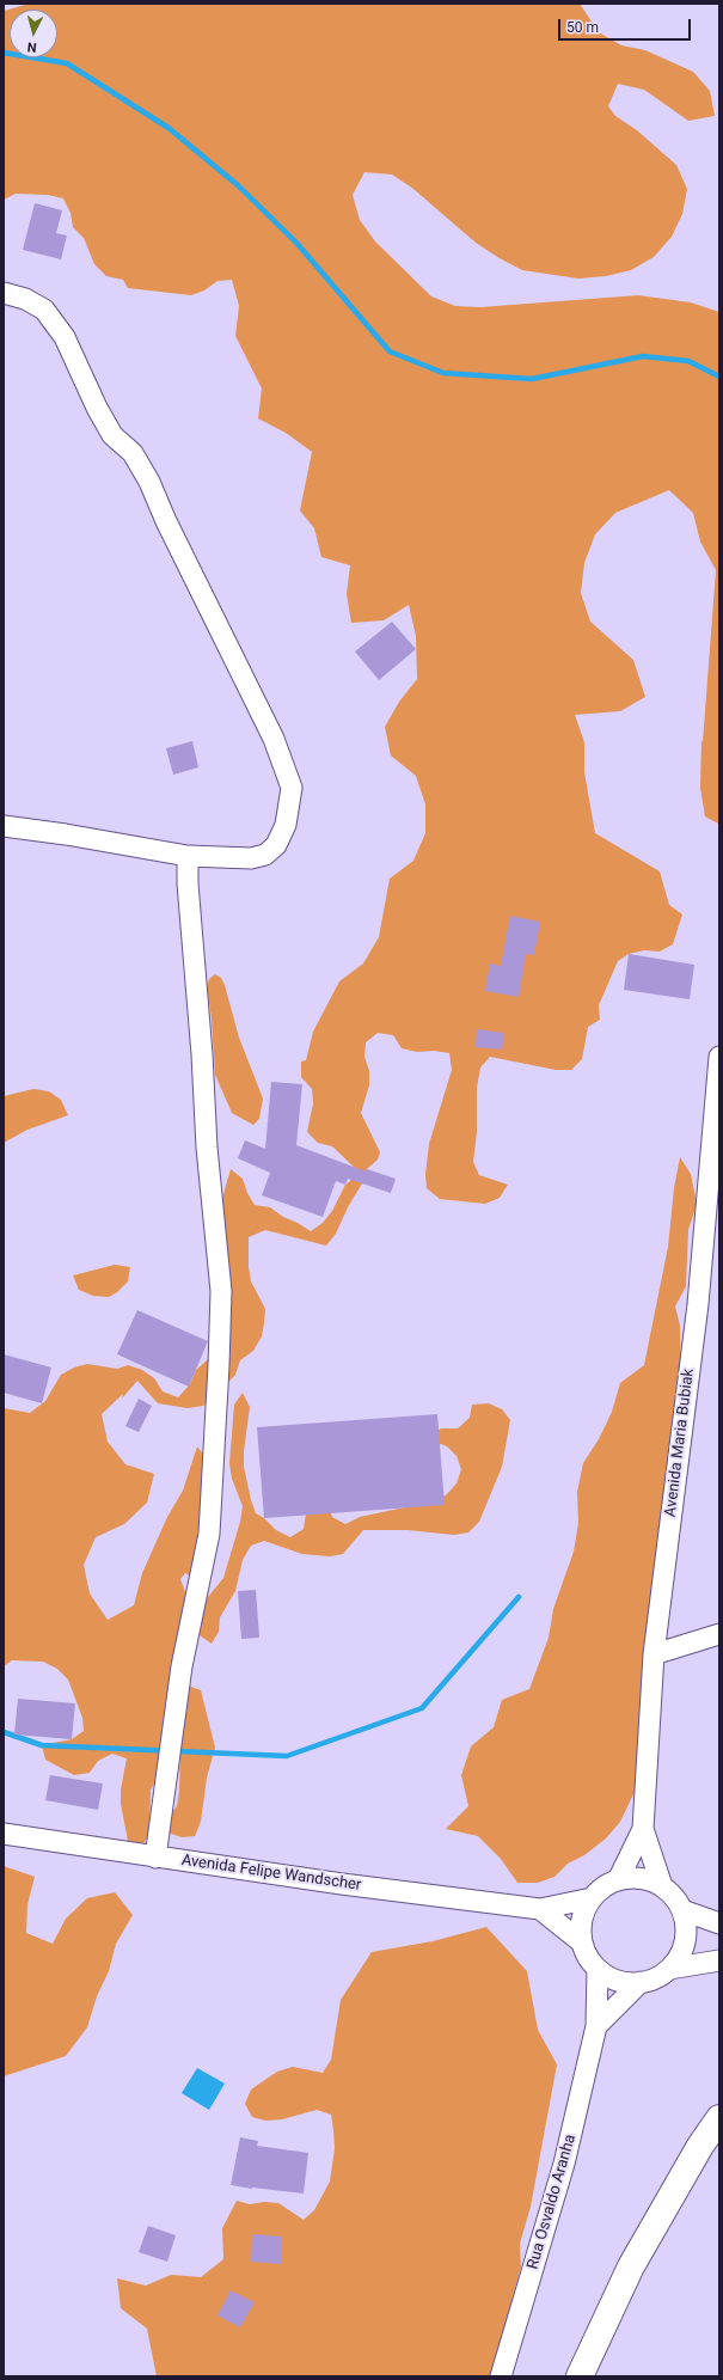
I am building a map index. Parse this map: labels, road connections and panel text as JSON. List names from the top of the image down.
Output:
{
  "streets": {
    "street": ["Avenida Maria Bubiak", "Avenida Felipe Wandscher", "Rua Osvaldo Aranha"]
  },
  "crossings": [
    ["Avenida Maria Bubiak", "Avenida Felipe Wandscher"],
    ["Avenida Maria Bubiak", "Rua Osvaldo Aranha"],
    ["Avenida Felipe Wandscher", "Rua Osvaldo Aranha"]
  ],
  "scale_bar": "50 m",
  "north": "bottom"
}
